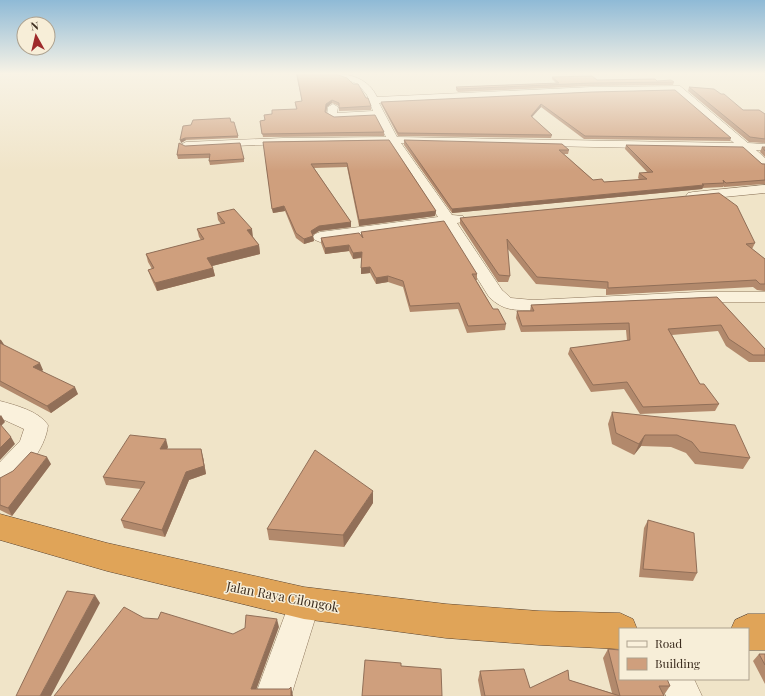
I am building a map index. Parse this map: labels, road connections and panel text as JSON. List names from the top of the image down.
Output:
{
  "streets": {
    "highway": ["Jalan Raya Cilongok"]
  },
  "legend": ["Road", "Building"],
  "north": "top"
}
